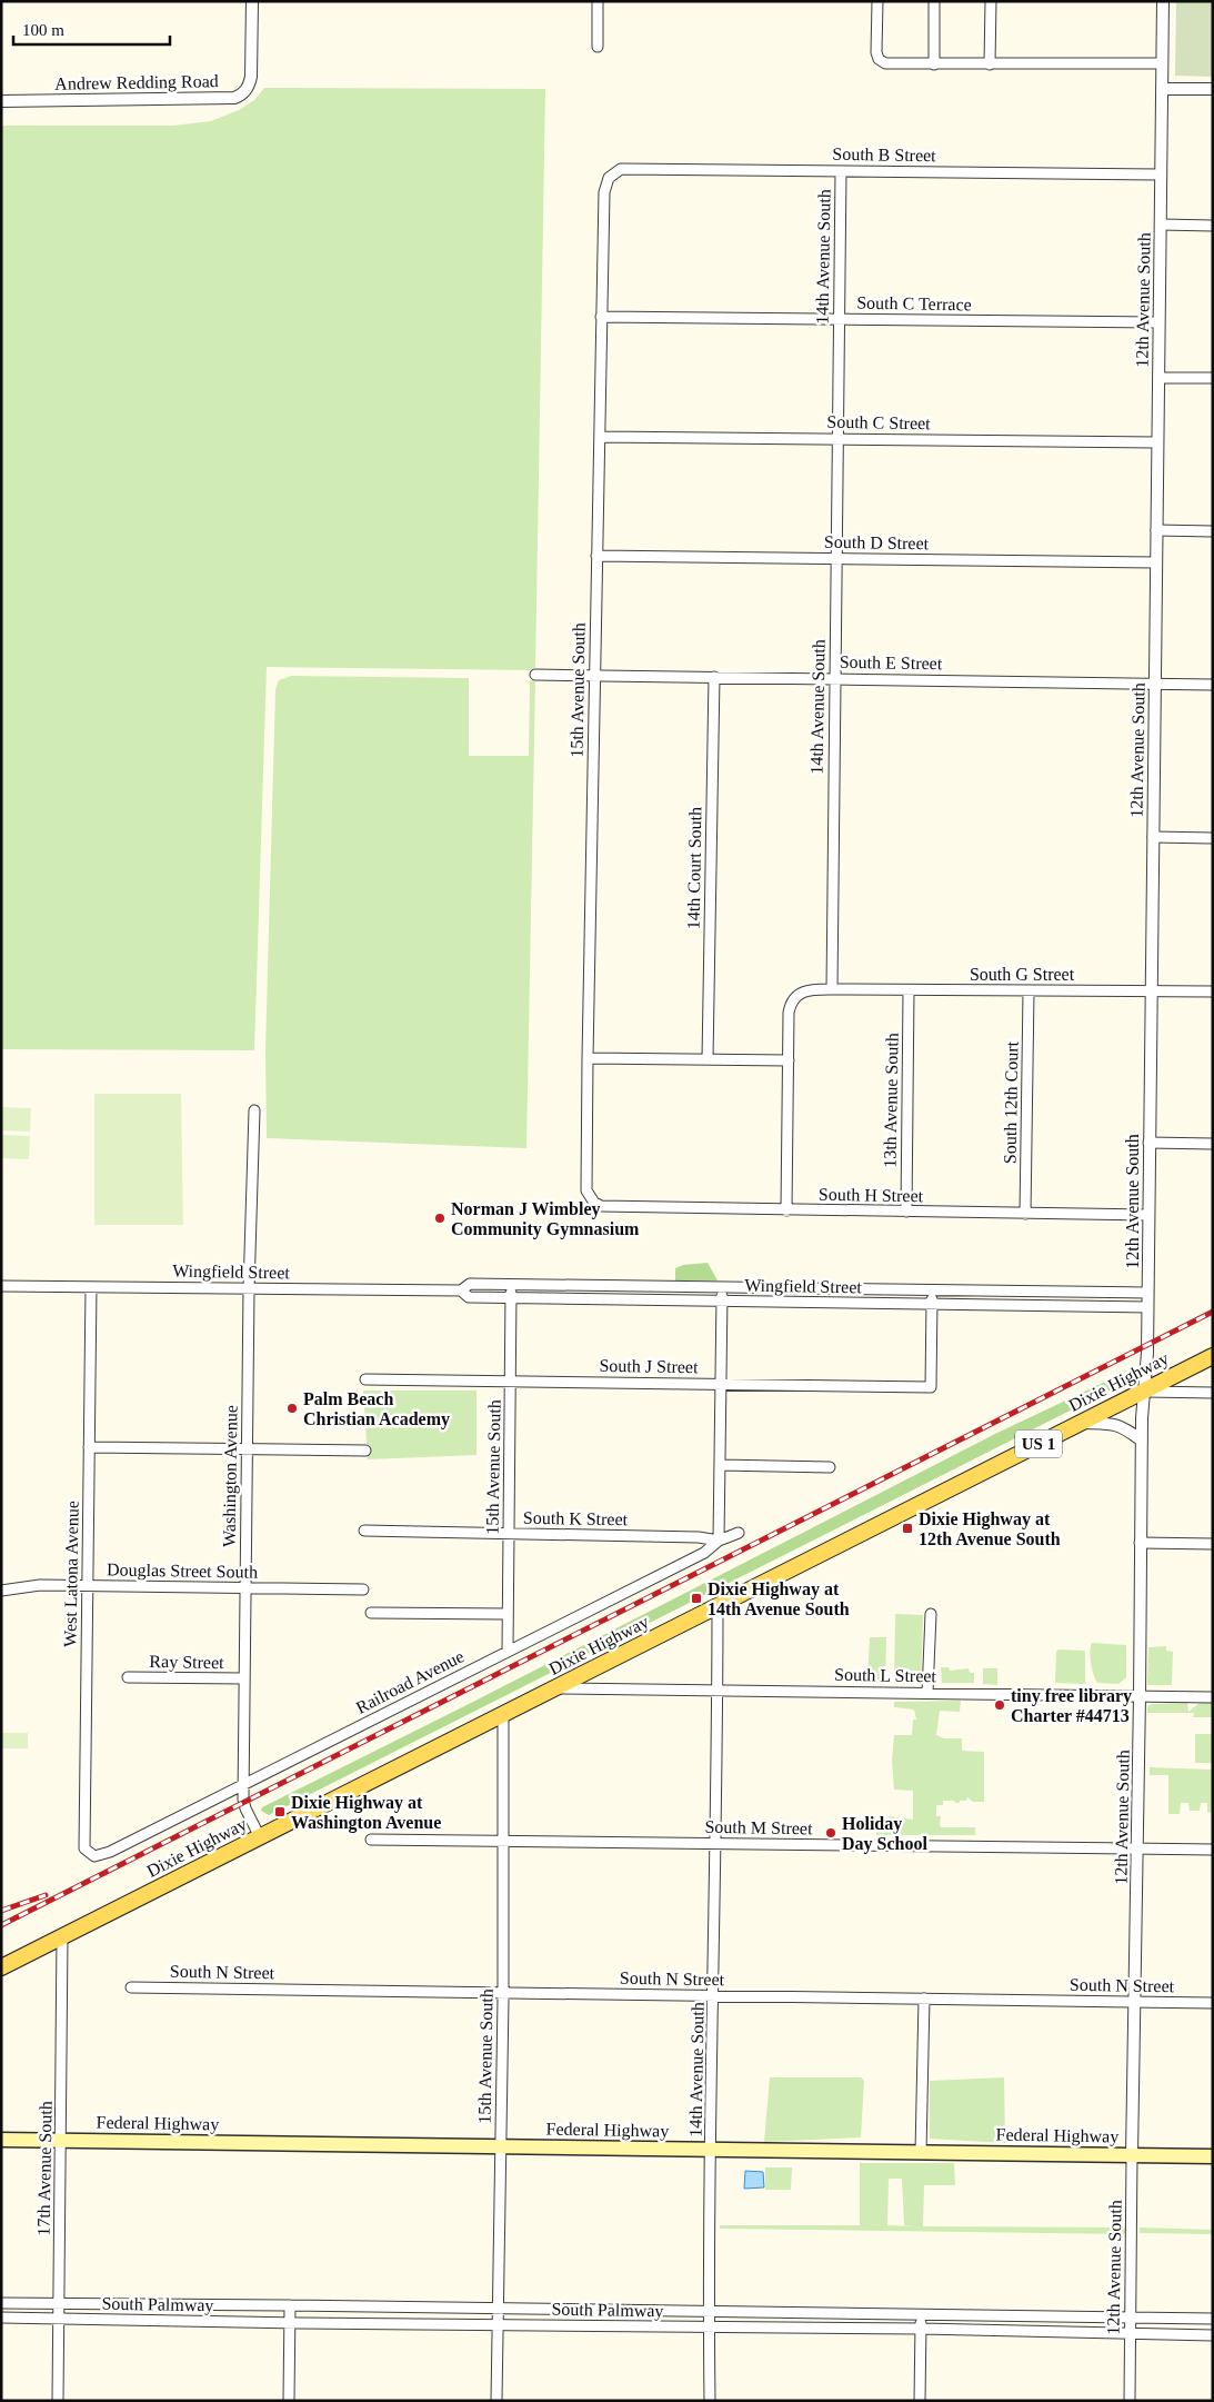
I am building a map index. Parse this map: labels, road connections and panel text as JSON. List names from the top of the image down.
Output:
{
  "streets": {
    "main road": ["Dixie Highway", "US 1", "Federal Highway"],
    "street": [
      "Andrew Redding Road",
      "South B Street",
      "14th Avenue South",
      "12th Avenue South",
      "South C Terrace",
      "South C Street",
      "South D Street",
      "South E Street",
      "15th Avenue South",
      "14th Court South",
      "South G Street",
      "13th Avenue South",
      "South 12th Court",
      "South H Street",
      "Wingfield Street",
      "South J Street",
      "Washington Avenue",
      "South K Street",
      "Douglas Street South",
      "West Latona Avenue",
      "Ray Street",
      "South L Street",
      "Railroad Avenue",
      "South M Street",
      "South N Street",
      "17th Avenue South",
      "South Palmway"
    ]
  },
  "crossings": [
    ["South B Street", "14th Avenue South"],
    ["South B Street", "12th Avenue South"],
    ["South B Street", "15th Avenue South"],
    ["14th Avenue South", "South C Terrace"],
    ["14th Avenue South", "South C Street"],
    ["14th Avenue South", "South D Street"],
    ["14th Avenue South", "South E Street"],
    ["14th Avenue South", "South G Street"],
    ["14th Avenue South", "Dixie Highway"],
    ["14th Avenue South", "South L Street"],
    ["14th Avenue South", "South M Street"],
    ["14th Avenue South", "South N Street"],
    ["14th Avenue South", "Federal Highway"],
    ["14th Avenue South", "South Palmway"],
    ["12th Avenue South", "South C Terrace"],
    ["12th Avenue South", "South C Street"],
    ["12th Avenue South", "South D Street"],
    ["12th Avenue South", "South E Street"],
    ["12th Avenue South", "South G Street"],
    ["12th Avenue South", "South H Street"],
    ["12th Avenue South", "Wingfield Street"],
    ["12th Avenue South", "Dixie Highway"],
    ["12th Avenue South", "South L Street"],
    ["12th Avenue South", "South M Street"],
    ["12th Avenue South", "South N Street"],
    ["12th Avenue South", "Federal Highway"],
    ["12th Avenue South", "South Palmway"],
    ["South C Terrace", "15th Avenue South"],
    ["South C Street", "15th Avenue South"],
    ["South D Street", "15th Avenue South"],
    ["South E Street", "15th Avenue South"],
    ["South E Street", "14th Court South"],
    ["15th Avenue South", "South H Street"],
    ["15th Avenue South", "Wingfield Street"],
    ["15th Avenue South", "South J Street"],
    ["15th Avenue South", "Dixie Highway"],
    ["15th Avenue South", "South K Street"],
    ["15th Avenue South", "Railroad Avenue"],
    ["15th Avenue South", "South M Street"],
    ["15th Avenue South", "South N Street"],
    ["15th Avenue South", "Federal Highway"],
    ["15th Avenue South", "South Palmway"],
    ["South G Street", "13th Avenue South"],
    ["South G Street", "South 12th Court"],
    ["13th Avenue South", "South H Street"],
    ["South 12th Court", "South H Street"],
    ["Wingfield Street", "South J Street"],
    ["Wingfield Street", "Washington Avenue"],
    ["Wingfield Street", "West Latona Avenue"],
    ["Dixie Highway", "Washington Avenue"],
    ["Dixie Highway", "South L Street"],
    ["Dixie Highway", "17th Avenue South"],
    ["Washington Avenue", "Douglas Street South"],
    ["Washington Avenue", "Ray Street"],
    ["Washington Avenue", "Railroad Avenue"],
    ["South K Street", "Railroad Avenue"],
    ["Douglas Street South", "West Latona Avenue"],
    ["West Latona Avenue", "Railroad Avenue"],
    ["Federal Highway", "17th Avenue South"],
    ["17th Avenue South", "South Palmway"]
  ],
  "places": {
    "other": [
      "Norman J Wimbley Community Gymnasium",
      "Palm Beach Christian Academy",
      "tiny free library Charter #44713",
      "Holiday Day School"
    ],
    "transit": ["Dixie Highway at 12th Avenue South", "Dixie Highway at 14th Avenue South", "Dixie Highway at Washington Avenue"]
  },
  "scale_bar": "100 m"
}
